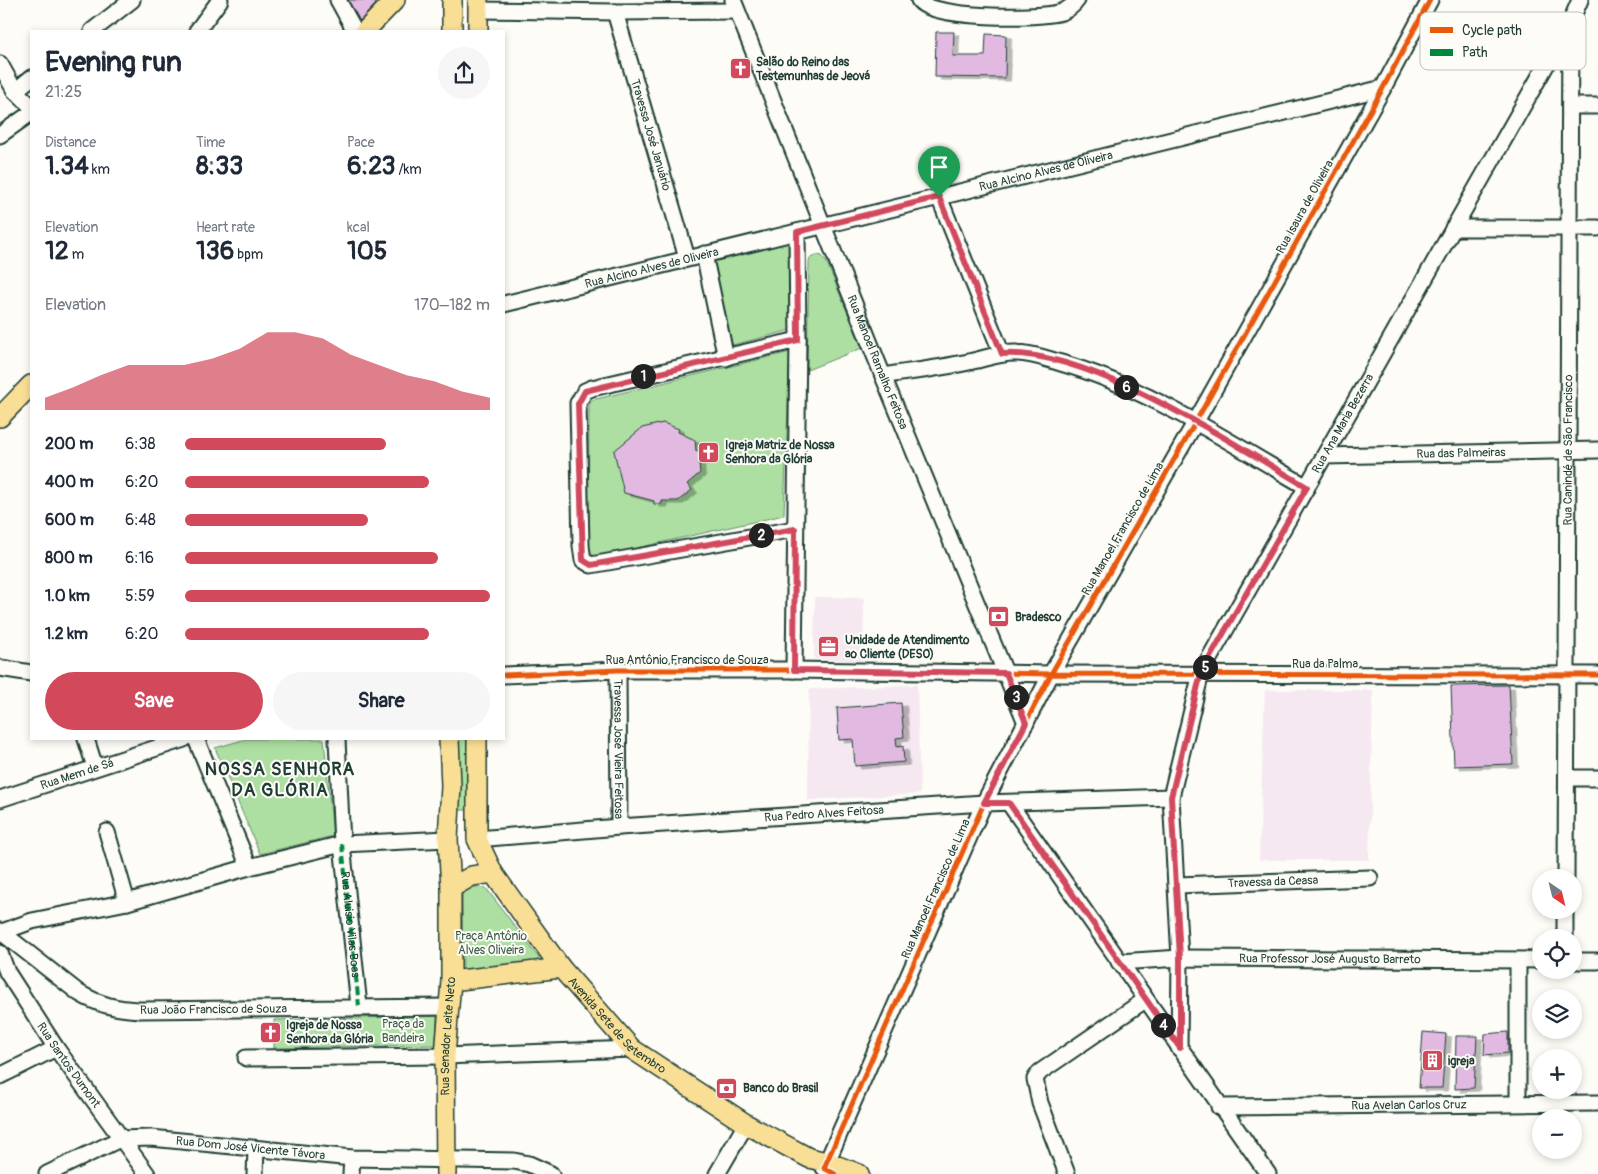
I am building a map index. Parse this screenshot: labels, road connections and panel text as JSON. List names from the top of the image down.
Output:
{
  "streets": {
    "main road": ["Avenida Sete de Setembro", "Rua Senador Leite Neto"],
    "street": [
      "Travessa José Januário",
      "Rua Alcino Alves de Oliveira",
      "Rua Isaura de Oliveira",
      "Rua Manoel Ramalho Feitosa",
      "Rua Ana Maria Bezerra",
      "Rua Canindé de São Francisco",
      "Rua das Palmeiras",
      "Rua Manoel Francisco de Lima",
      "Rua Antônio Francisco de Souza",
      "Rua da Palma",
      "Travessa José Vieira Feitosa",
      "Rua Mem de Sá",
      "Rua Pedro Alves Feitosa",
      "Travessa da Ceasa",
      "Rua Aluisio Vilas Boas",
      "Rua Professor José Augusto Barreto",
      "Rua João Francisco de Souza",
      "Rua Santos Dumont",
      "Rua Avelan Carlos Cruz",
      "Rua Dom José Vicente Távora"
    ]
  },
  "crossings": [
    ["Travessa José Januário", "Rua Alcino Alves de Oliveira"],
    ["Rua Alcino Alves de Oliveira", "Rua Isaura de Oliveira"],
    ["Rua Alcino Alves de Oliveira", "Rua Manoel Ramalho Feitosa"],
    ["Rua Isaura de Oliveira", "Rua Manoel Francisco de Lima"],
    ["Rua Manoel Ramalho Feitosa", "Rua Manoel Francisco de Lima"],
    ["Rua Manoel Ramalho Feitosa", "Rua Antônio Francisco de Souza"],
    ["Rua Ana Maria Bezerra", "Rua das Palmeiras"],
    ["Rua Ana Maria Bezerra", "Rua da Palma"],
    ["Rua Ana Maria Bezerra", "Rua Pedro Alves Feitosa"],
    ["Rua Ana Maria Bezerra", "Travessa da Ceasa"],
    ["Rua Ana Maria Bezerra", "Rua Professor José Augusto Barreto"],
    ["Rua Canindé de São Francisco", "Rua das Palmeiras"],
    ["Rua Canindé de São Francisco", "Rua da Palma"],
    ["Rua Manoel Francisco de Lima", "Rua Antônio Francisco de Souza"],
    ["Rua Manoel Francisco de Lima", "Rua da Palma"],
    ["Rua Manoel Francisco de Lima", "Rua Pedro Alves Feitosa"],
    ["Rua Manoel Francisco de Lima", "Avenida Sete de Setembro"],
    ["Rua Antônio Francisco de Souza", "Rua da Palma"],
    ["Rua Antônio Francisco de Souza", "Travessa José Vieira Feitosa"],
    ["Travessa José Vieira Feitosa", "Rua Pedro Alves Feitosa"],
    ["Rua Pedro Alves Feitosa", "Avenida Sete de Setembro"],
    ["Rua Aluisio Vilas Boas", "Rua João Francisco de Souza"],
    ["Rua João Francisco de Souza", "Rua Senador Leite Neto"],
    ["Rua Senador Leite Neto", "Rua Dom José Vicente Távora"],
    ["Rua Santos Dumont", "Rua Dom José Vicente Távora"]
  ],
  "districts": ["NOSSA SENHORA DA GLÓRIA"],
  "parks": ["Praça Antônio Alves Oliveira", "Praça da Bandeira"],
  "places": {
    "church": ["Salão do Reino das Testemunhas de Jeová", "Igreja Matriz de Nossa Senhora da Glória", "Igreja de Nossa Senhora da Glória"],
    "bank": ["Bradesco", "Banco do Brasil"],
    "office": ["Unidade de Atendimento ao Cliente (DESO)"],
    "building": ["igreja"]
  },
  "legend": ["Cycle path", "Path"],
  "north": "bottom right",
  "page": {
    "heading": ["Evening run", "21:25"],
    "stats": [
      ["Distance", "1.34 km"],
      ["Time", "8:33"],
      ["Pace", "6:23 /km"],
      ["Elevation", "12 m"],
      ["Heart rate", "136 bpm"],
      ["kcal", "105"]
    ],
    "chart": ["Elevation", "170–182 m"],
    "pins": [
      "1",
      "6",
      "2",
      "5",
      "3",
      "4"
    ],
    "list": [
      {
        "name": "200 m",
        "note": "6:38"
      },
      {
        "name": "400 m",
        "note": "6:20"
      },
      {
        "name": "600 m",
        "note": "6:48"
      },
      {
        "name": "800 m",
        "note": "6:16"
      },
      {
        "name": "1.0 km",
        "note": "5:59"
      },
      {
        "name": "1.2 km",
        "note": "6:20"
      }
    ],
    "buttons": ["Save", "Share"],
    "map_buttons": ["+", "−"]
  }
}
